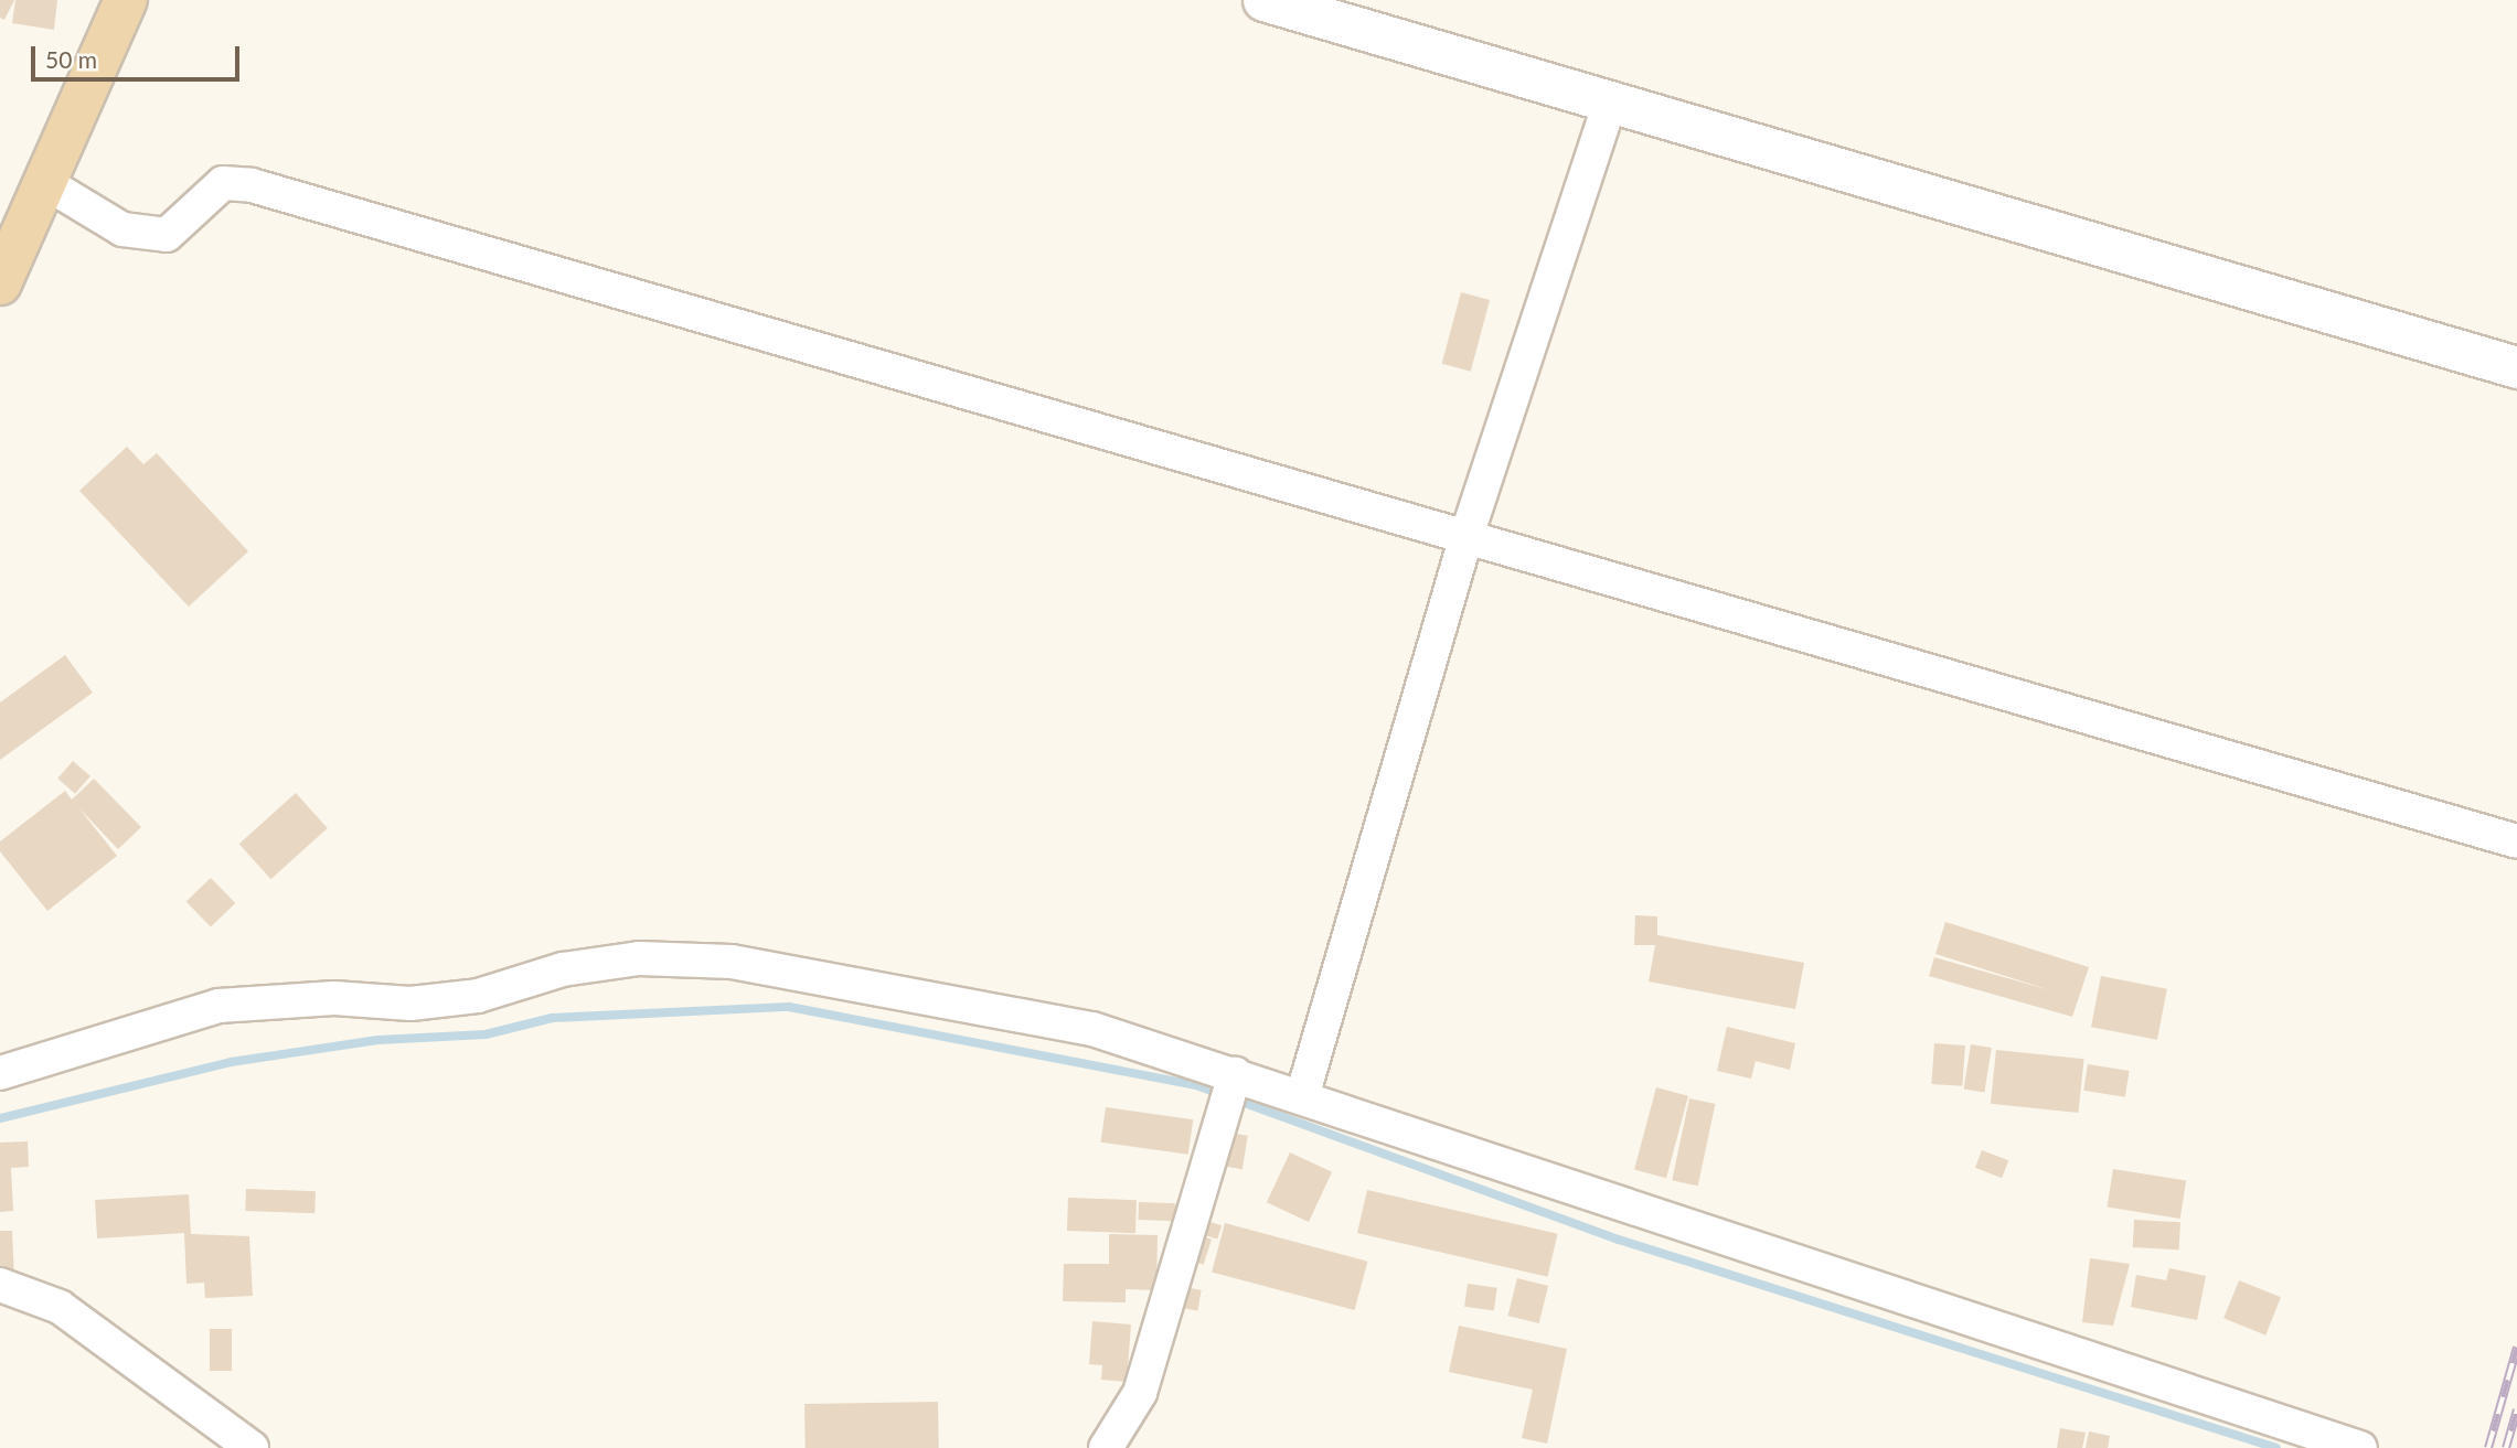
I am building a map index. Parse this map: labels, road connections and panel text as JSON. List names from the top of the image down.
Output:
{
  "scale_bar": "50 m"
}
